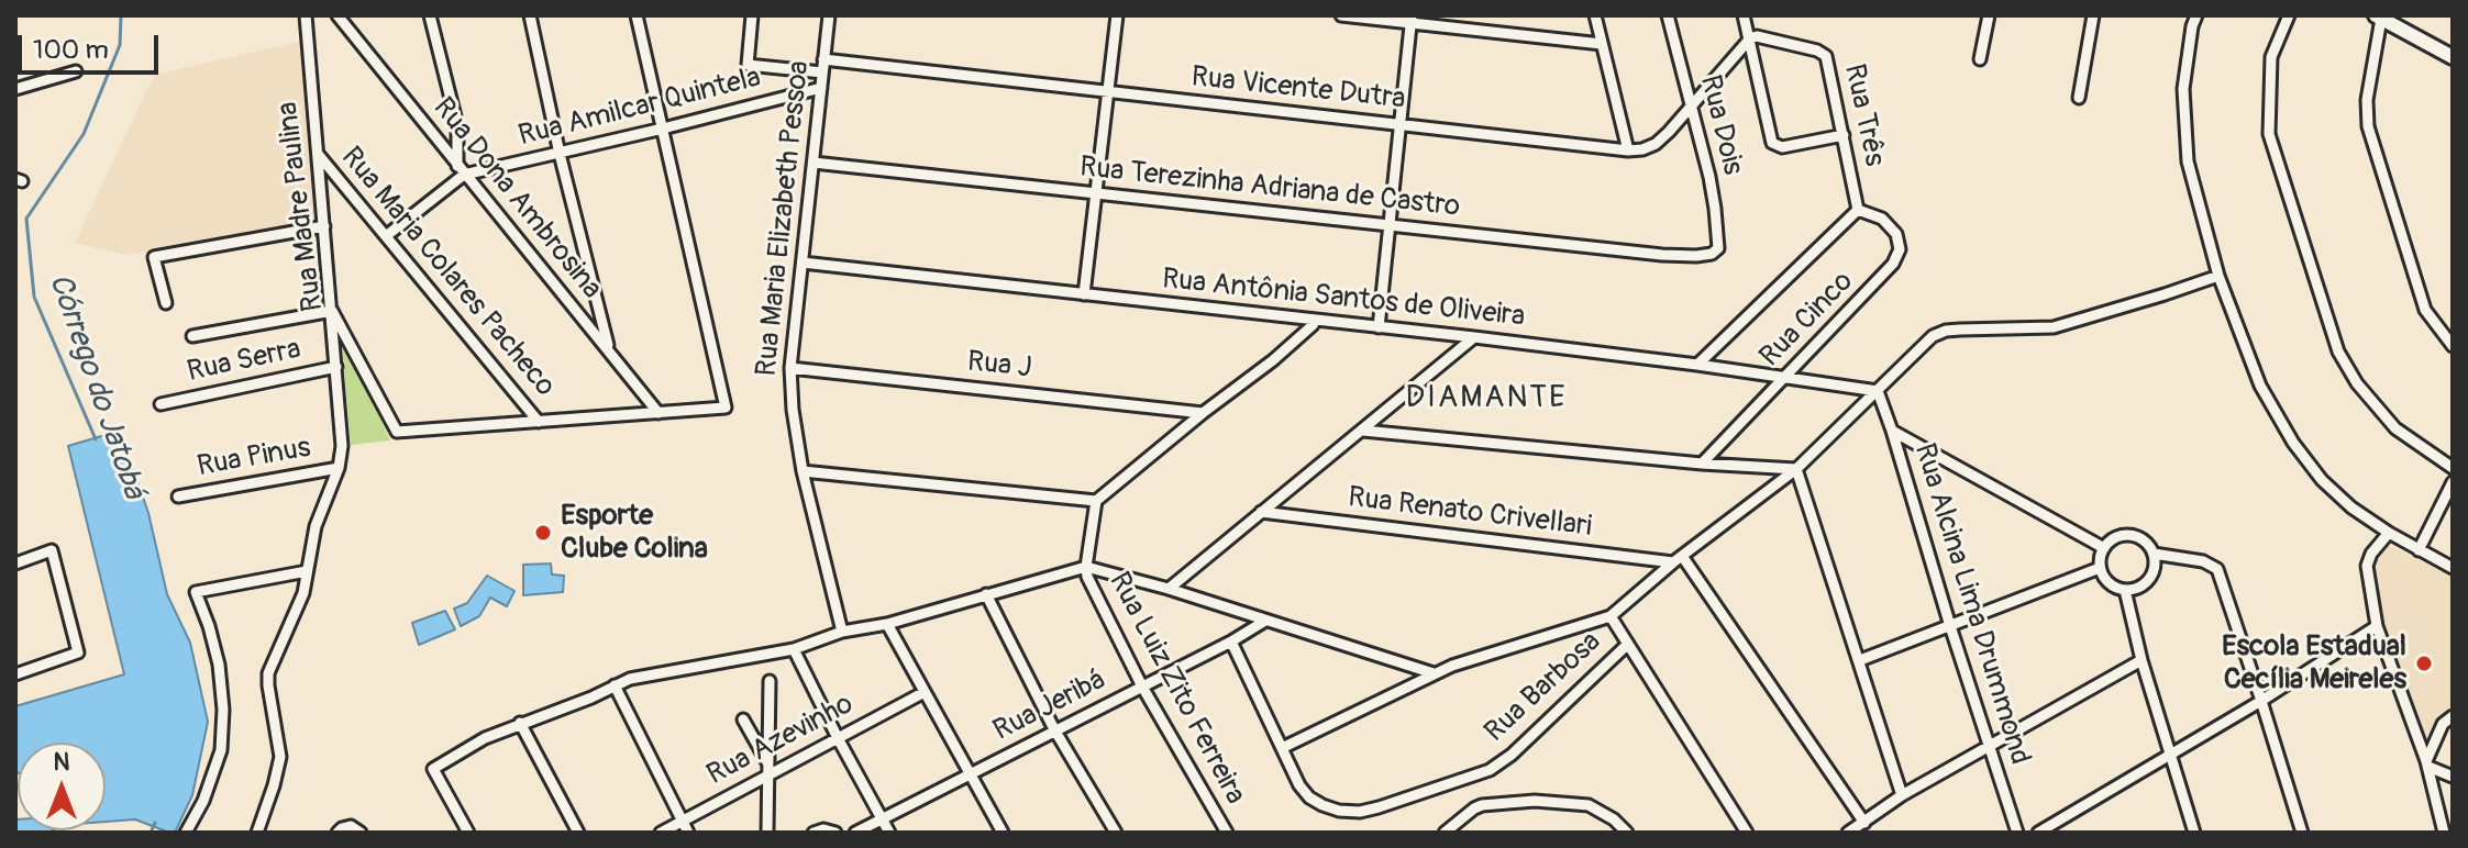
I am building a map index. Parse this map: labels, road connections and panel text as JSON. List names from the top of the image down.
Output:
{
  "streets": {
    "street": [
      "Rua Vicente Dutra",
      "Rua Amilcar Quintela",
      "Rua Três",
      "Rua Dois",
      "Rua Terezinha Adriana de Castro",
      "Rua Dona Ambrosina",
      "Rua Madre Paulina",
      "Rua Maria Elizabeth Pessoa",
      "Rua Maria Colares Pacheco",
      "Rua Antônia Santos de Oliveira",
      "Rua Cinco",
      "Rua Serra",
      "Rua J",
      "Rua Pinus",
      "Rua Renato Crivellari",
      "Rua Alcina Lima Drummond",
      "Rua Barbosa",
      "Rua Luiz Zito Ferreira",
      "Rua Jeribá",
      "Rua Azevinho"
    ]
  },
  "crossings": [
    ["Rua Vicente Dutra", "Rua Maria Elizabeth Pessoa"],
    ["Rua Amilcar Quintela", "Rua Dona Ambrosina"],
    ["Rua Amilcar Quintela", "Rua Maria Elizabeth Pessoa"],
    ["Rua Amilcar Quintela", "Rua Maria Colares Pacheco"],
    ["Rua Três", "Rua Antônia Santos de Oliveira"],
    ["Rua Três", "Rua Cinco"],
    ["Rua Dois", "Rua Terezinha Adriana de Castro"],
    ["Rua Terezinha Adriana de Castro", "Rua Maria Elizabeth Pessoa"],
    ["Rua Madre Paulina", "Rua Maria Colares Pacheco"],
    ["Rua Maria Elizabeth Pessoa", "Rua Antônia Santos de Oliveira"],
    ["Rua Maria Elizabeth Pessoa", "Rua J"],
    ["Rua Antônia Santos de Oliveira", "Rua Cinco"],
    ["Rua Antônia Santos de Oliveira", "Rua Alcina Lima Drummond"],
    ["Rua Barbosa", "Rua Jeribá"],
    ["Rua Luiz Zito Ferreira", "Rua Jeribá"]
  ],
  "districts": ["DIAMANTE"],
  "water": ["Córrego do Jatobá"],
  "places": ["Esporte Clube Colina", "Escola Estadual Cecília Meireles"],
  "scale_bar": "100 m",
  "north": "top"
}
